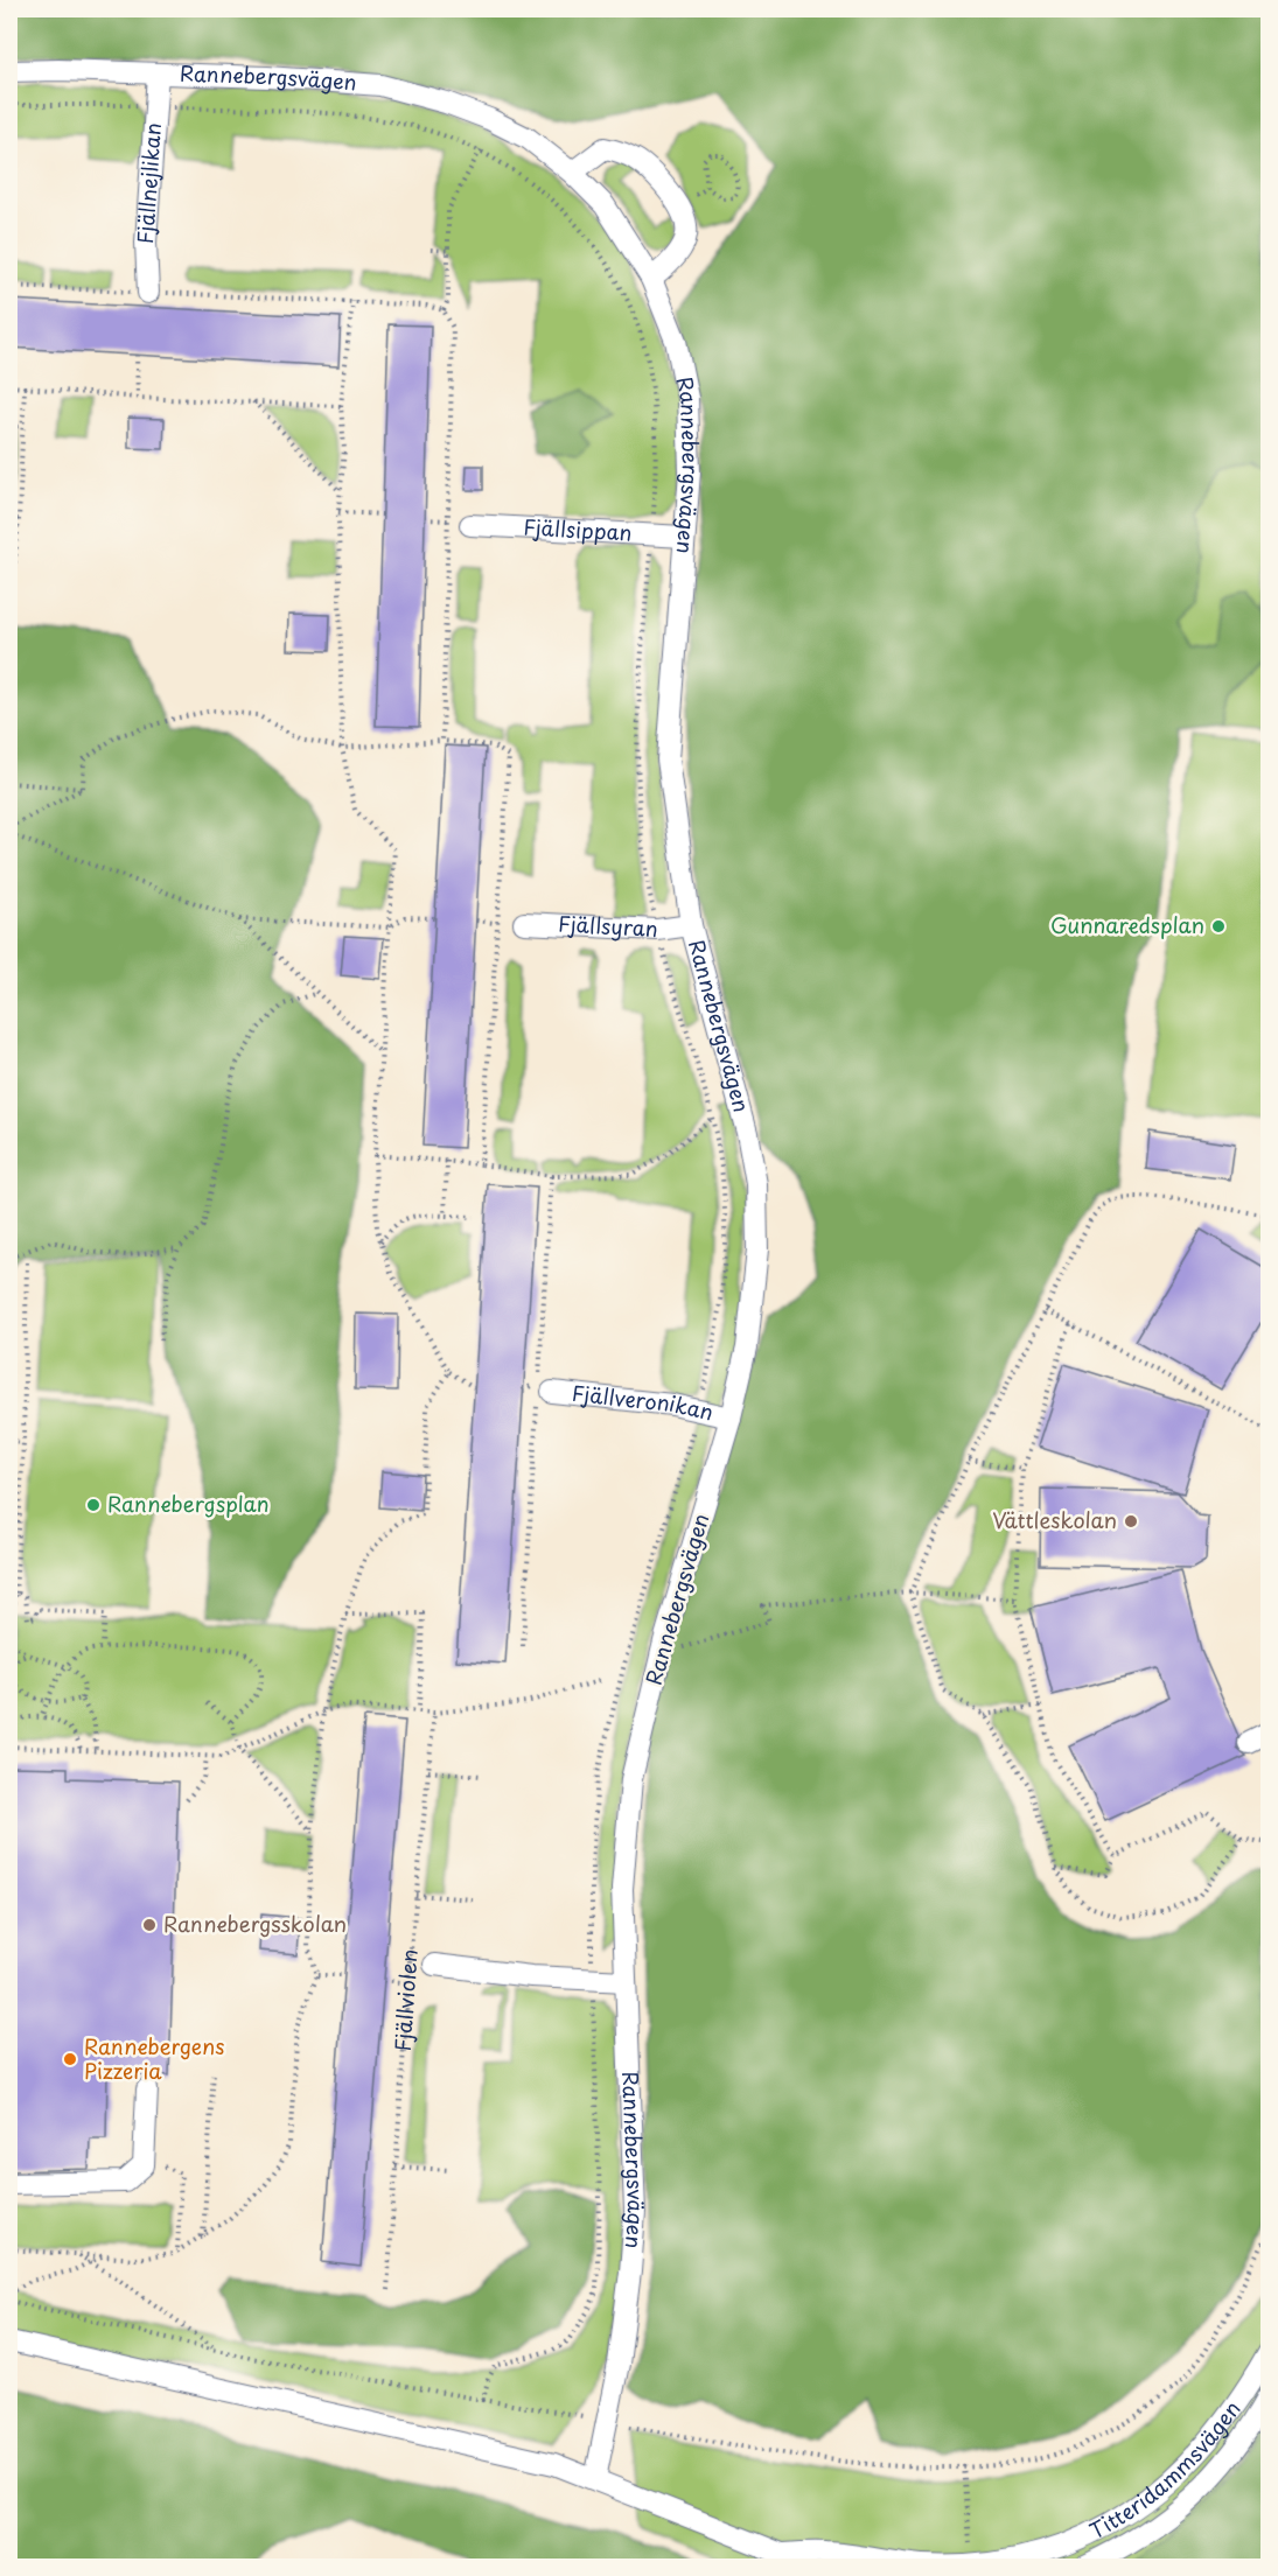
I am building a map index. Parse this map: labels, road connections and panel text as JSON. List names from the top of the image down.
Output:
{
  "streets": {
    "street": [
      "Rannebergsvägen",
      "Fjällnejlikan",
      "Fjällsippan",
      "Fjällsyran",
      "Fjällveronikan",
      "Fjällviolen",
      "Titteridammsvägen"
    ]
  },
  "crossings": [
    ["Rannebergsvägen", "Fjällnejlikan"],
    ["Rannebergsvägen", "Fjällsippan"],
    ["Rannebergsvägen", "Fjällsyran"],
    ["Rannebergsvägen", "Fjällveronikan"],
    ["Rannebergsvägen", "Fjällviolen"]
  ],
  "places": [
    "Gunnaredsplan",
    "Rannebergsplan",
    "Vättleskolan",
    "Rannebergsskolan",
    "Rannebergens Pizzeria"
  ]
}
